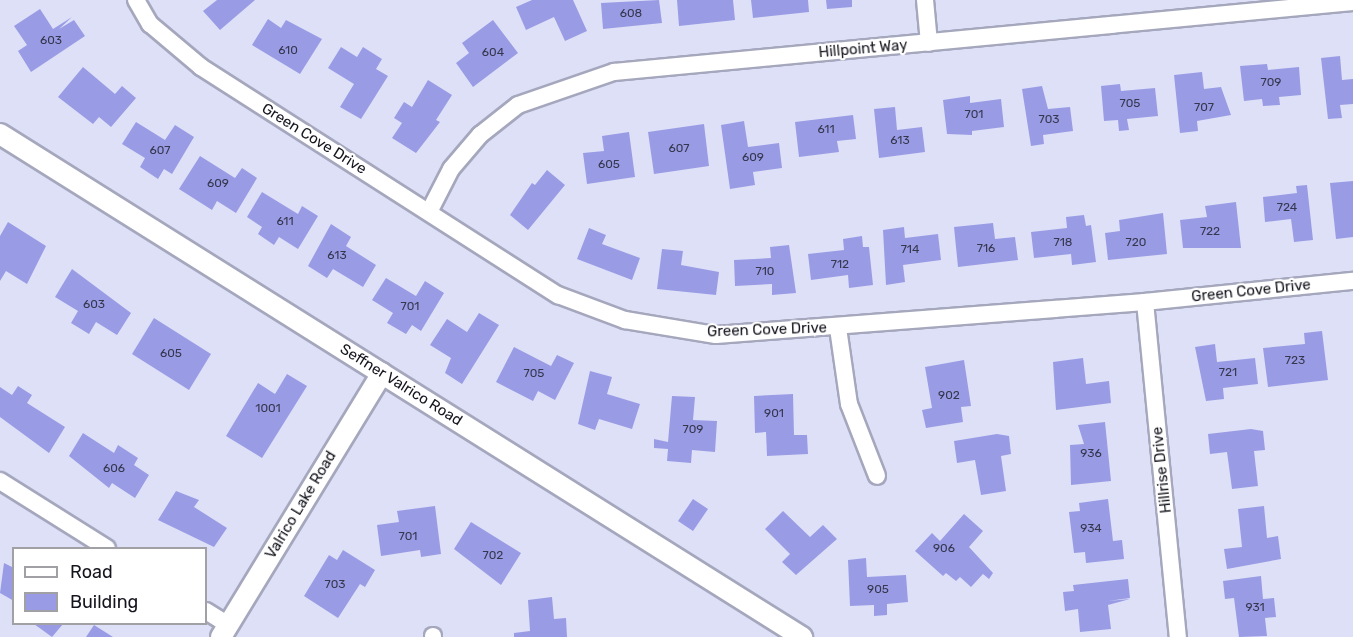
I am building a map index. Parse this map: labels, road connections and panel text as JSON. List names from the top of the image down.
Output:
{
  "streets": {
    "street": [
      "Hillpoint Way",
      "Green Cove Drive",
      "Seffner Valrico Road",
      "Hillrise Drive",
      "Valrico Lake Road"
    ]
  },
  "crossings": [
    ["Hillpoint Way", "Green Cove Drive"],
    ["Green Cove Drive", "Hillrise Drive"],
    ["Seffner Valrico Road", "Valrico Lake Road"]
  ],
  "house_numbers": [
    "608",
    "603",
    "610",
    "604",
    "709",
    "705",
    "707",
    "701",
    "703",
    "611",
    "613",
    "607",
    "607",
    "609",
    "605",
    "609",
    "724",
    "611",
    "722",
    "718",
    "720",
    "716",
    "714",
    "613",
    "712",
    "710",
    "603",
    "701",
    "605",
    "723",
    "721",
    "705",
    "902",
    "1001",
    "901",
    "709",
    "936",
    "606",
    "934",
    "701",
    "906",
    "702",
    "703",
    "905",
    "931"
  ],
  "legend": ["Road", "Building"]
}
